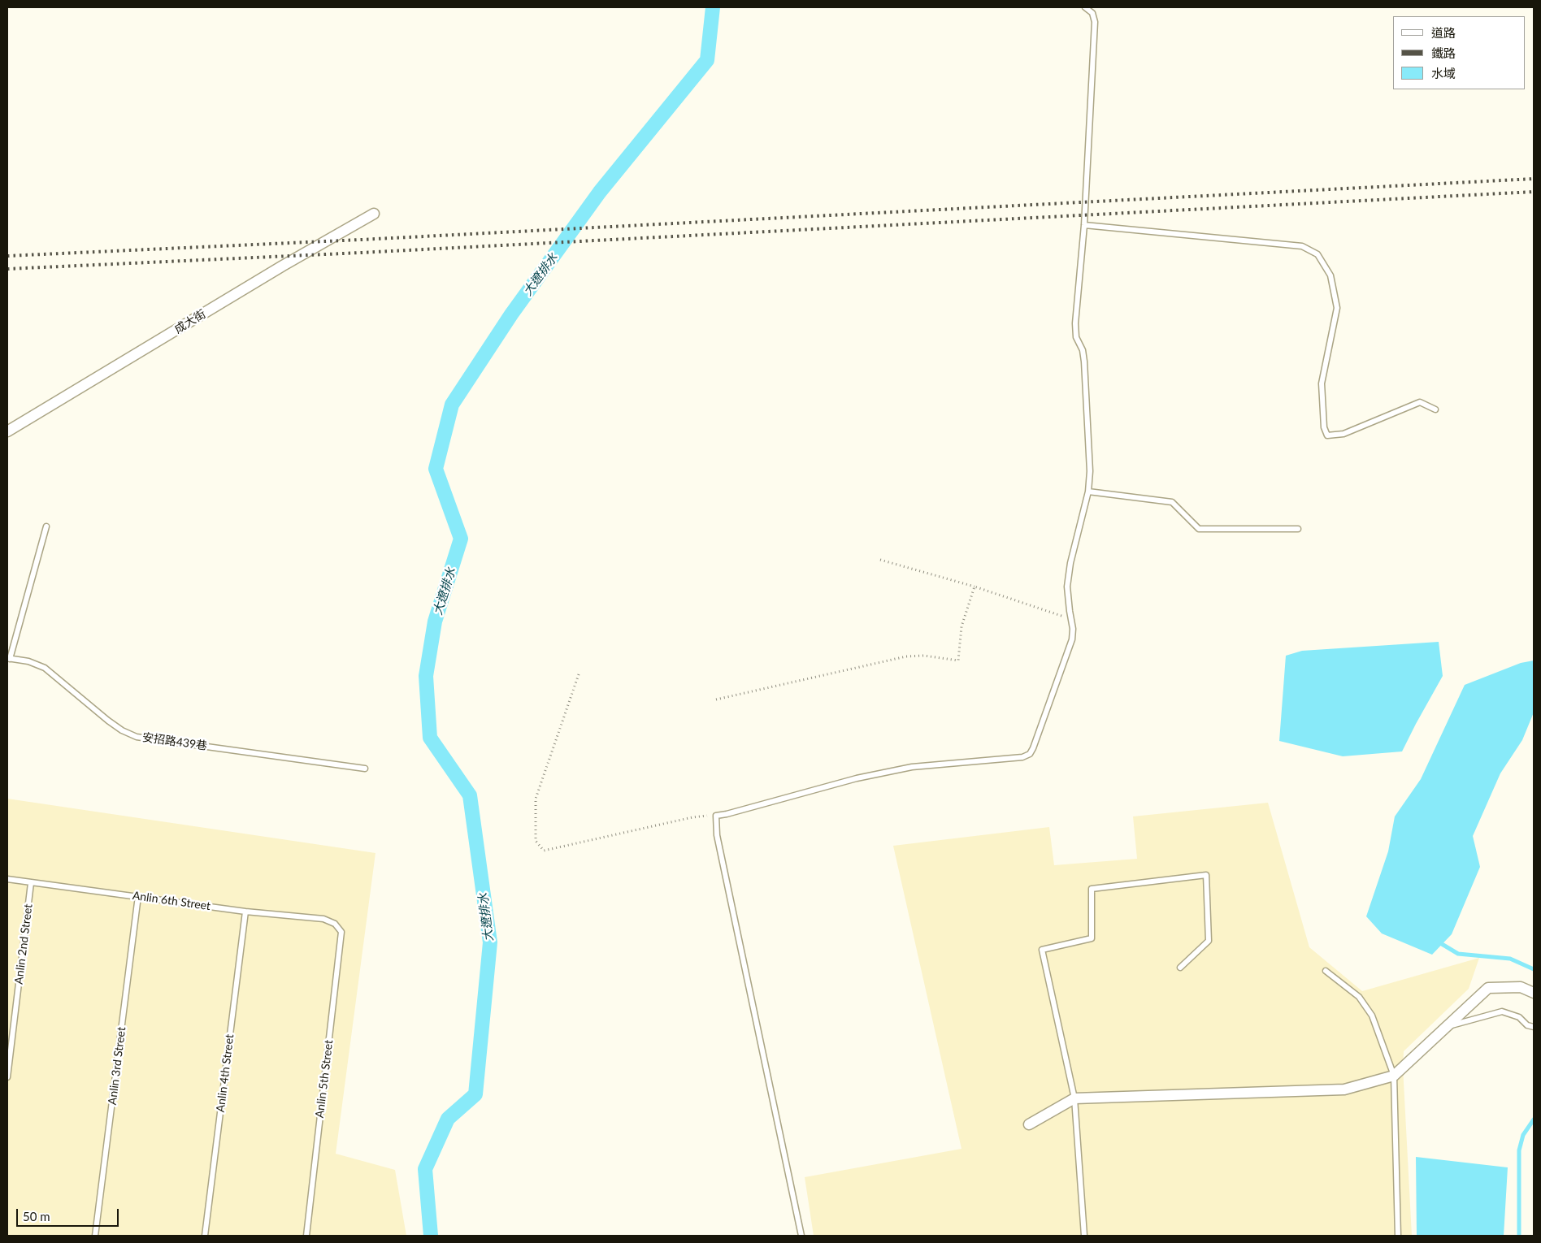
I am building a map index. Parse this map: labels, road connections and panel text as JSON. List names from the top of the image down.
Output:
{
  "streets": {
    "street": ["成大街"],
    "lane": [
      "安招路439巷",
      "Anlin 6th Street",
      "Anlin 2nd Street",
      "Anlin 3rd Street",
      "Anlin 4th Street",
      "Anlin 5th Street"
    ]
  },
  "crossings": [
    ["Anlin 6th Street", "Anlin 2nd Street"],
    ["Anlin 6th Street", "Anlin 3rd Street"],
    ["Anlin 6th Street", "Anlin 4th Street"],
    ["Anlin 6th Street", "Anlin 5th Street"]
  ],
  "water": ["大遼排水"],
  "legend": ["道路", "鐵路", "水域"],
  "scale_bar": "50 m"
}
